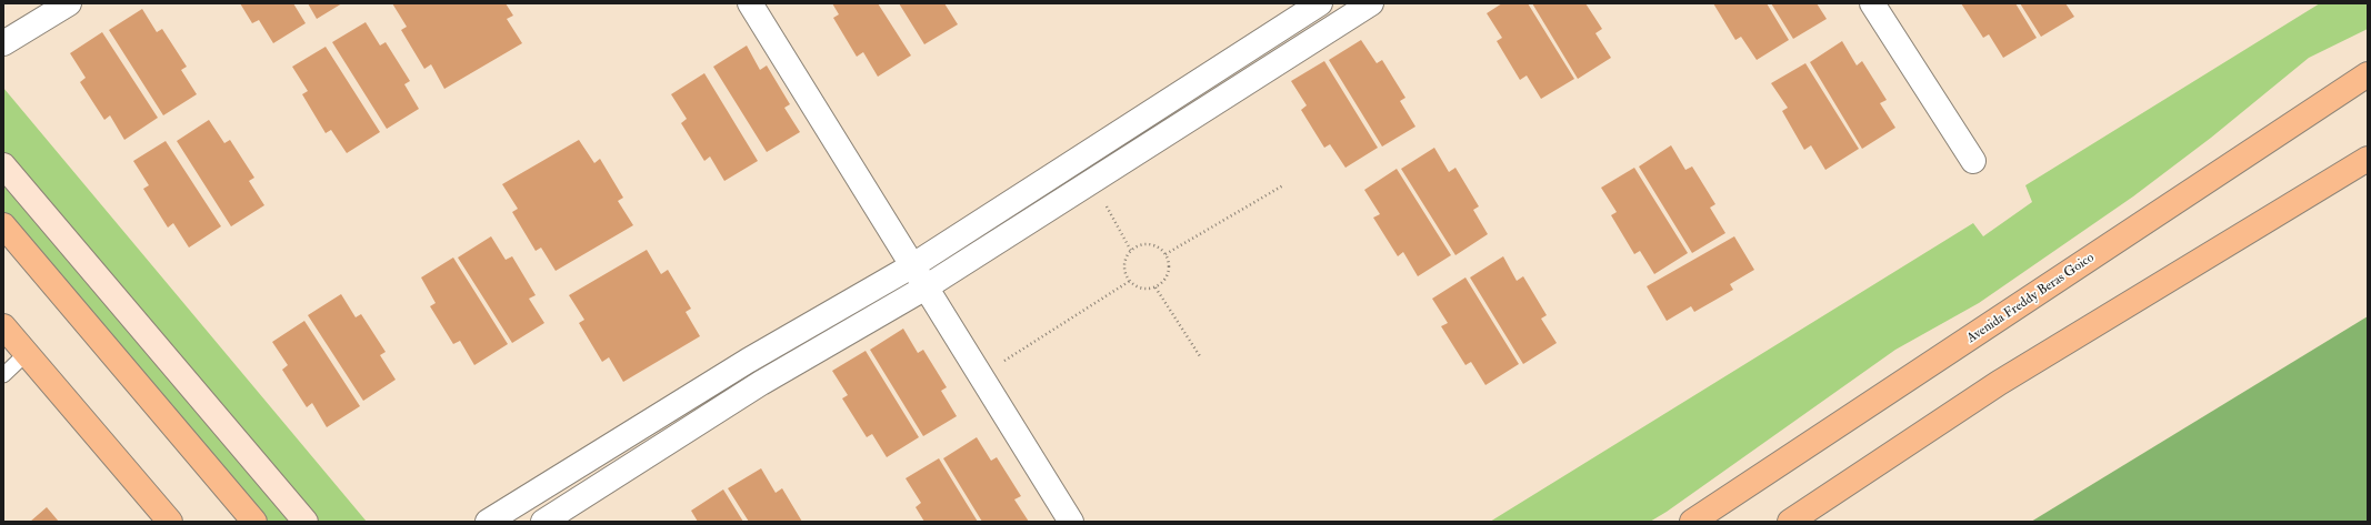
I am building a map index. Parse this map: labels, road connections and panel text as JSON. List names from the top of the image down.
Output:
{
  "streets": {
    "main road": ["Avenida Freddy Beras Goico"]
  }
}
